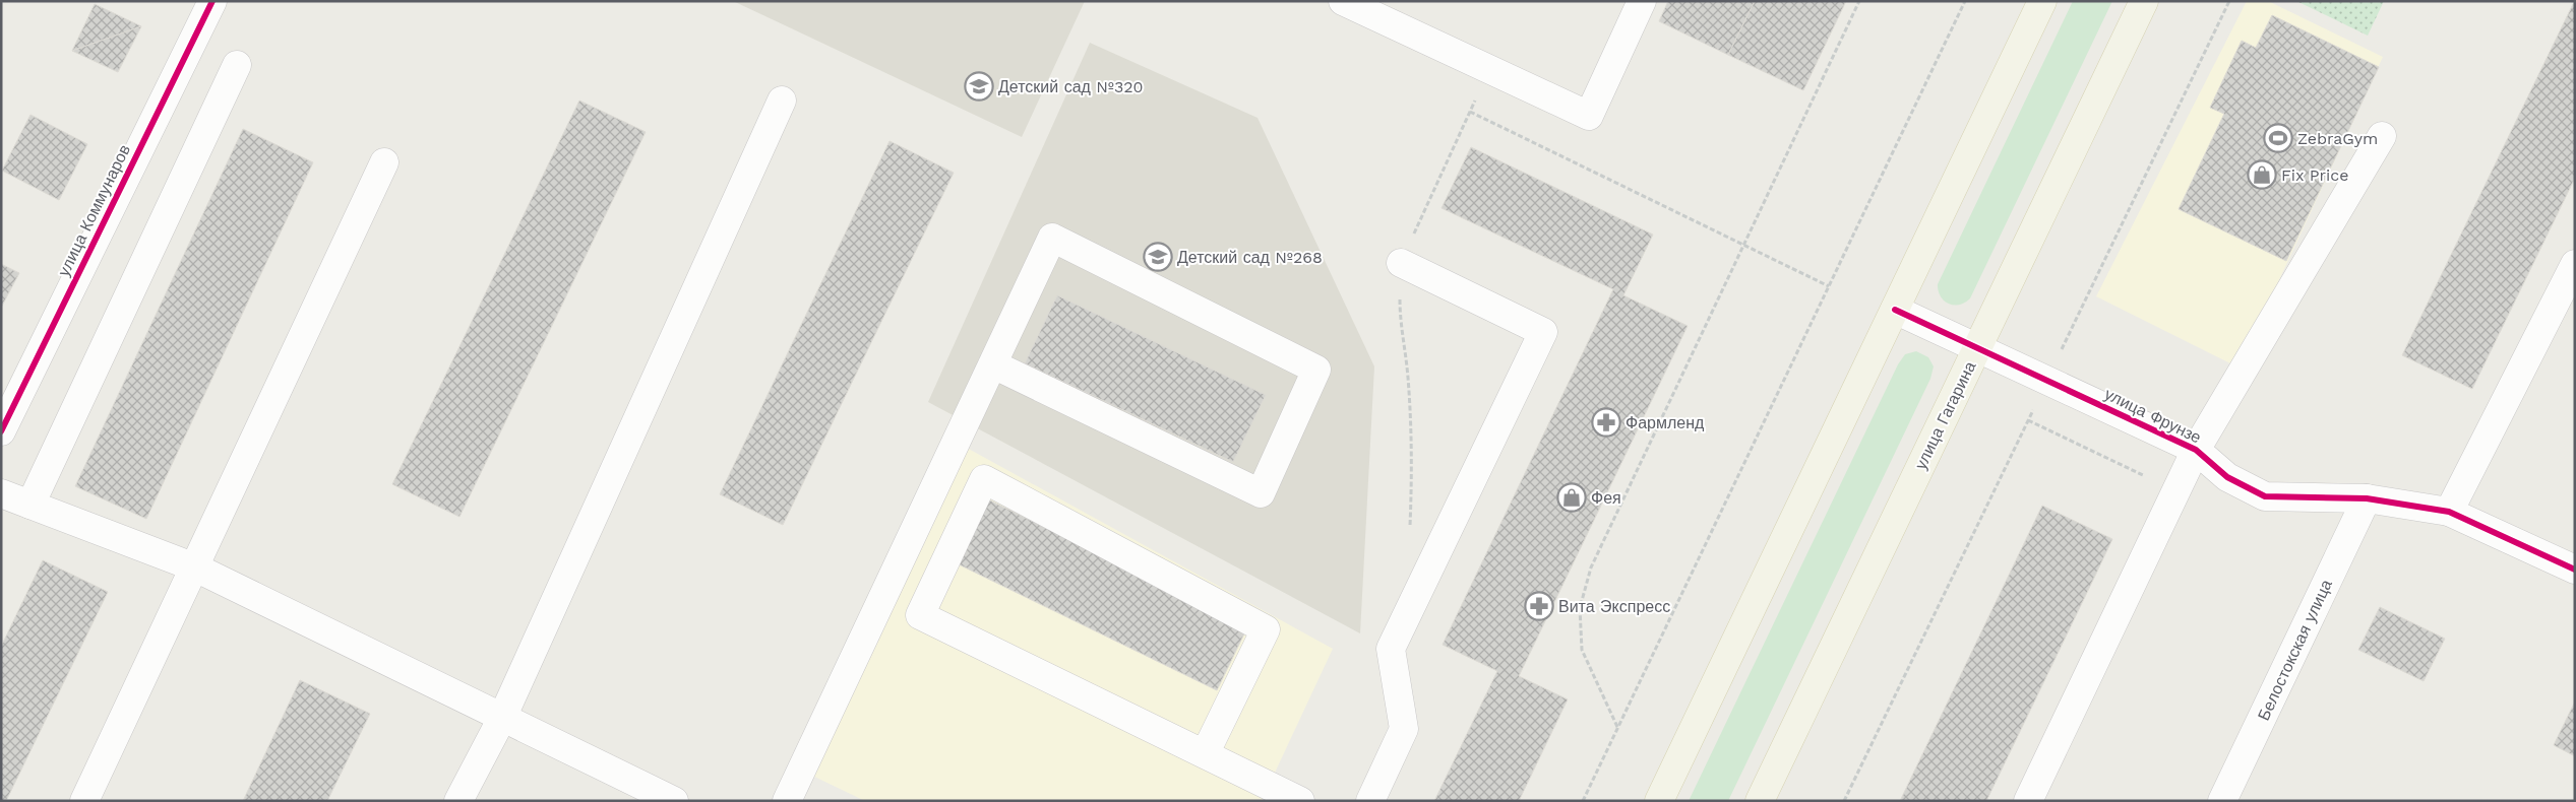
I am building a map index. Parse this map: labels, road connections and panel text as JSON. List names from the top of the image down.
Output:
{
  "streets": {
    "main road": ["улица Гагарина"],
    "street": ["улица Коммунаров", "улица Фрунзе", "Белостокская улица"]
  },
  "crossings": [
    ["улица Гагарина", "улица Фрунзе"],
    ["улица Фрунзе", "Белостокская улица"]
  ],
  "places": {
    "school or university": ["Детский сад №320", "Детский сад №268"],
    "sports": ["ZebraGym"],
    "shop": ["Fix Price", "Фея"],
    "pharmacy": ["Фармленд", "Вита Экспресс"]
  }
}
